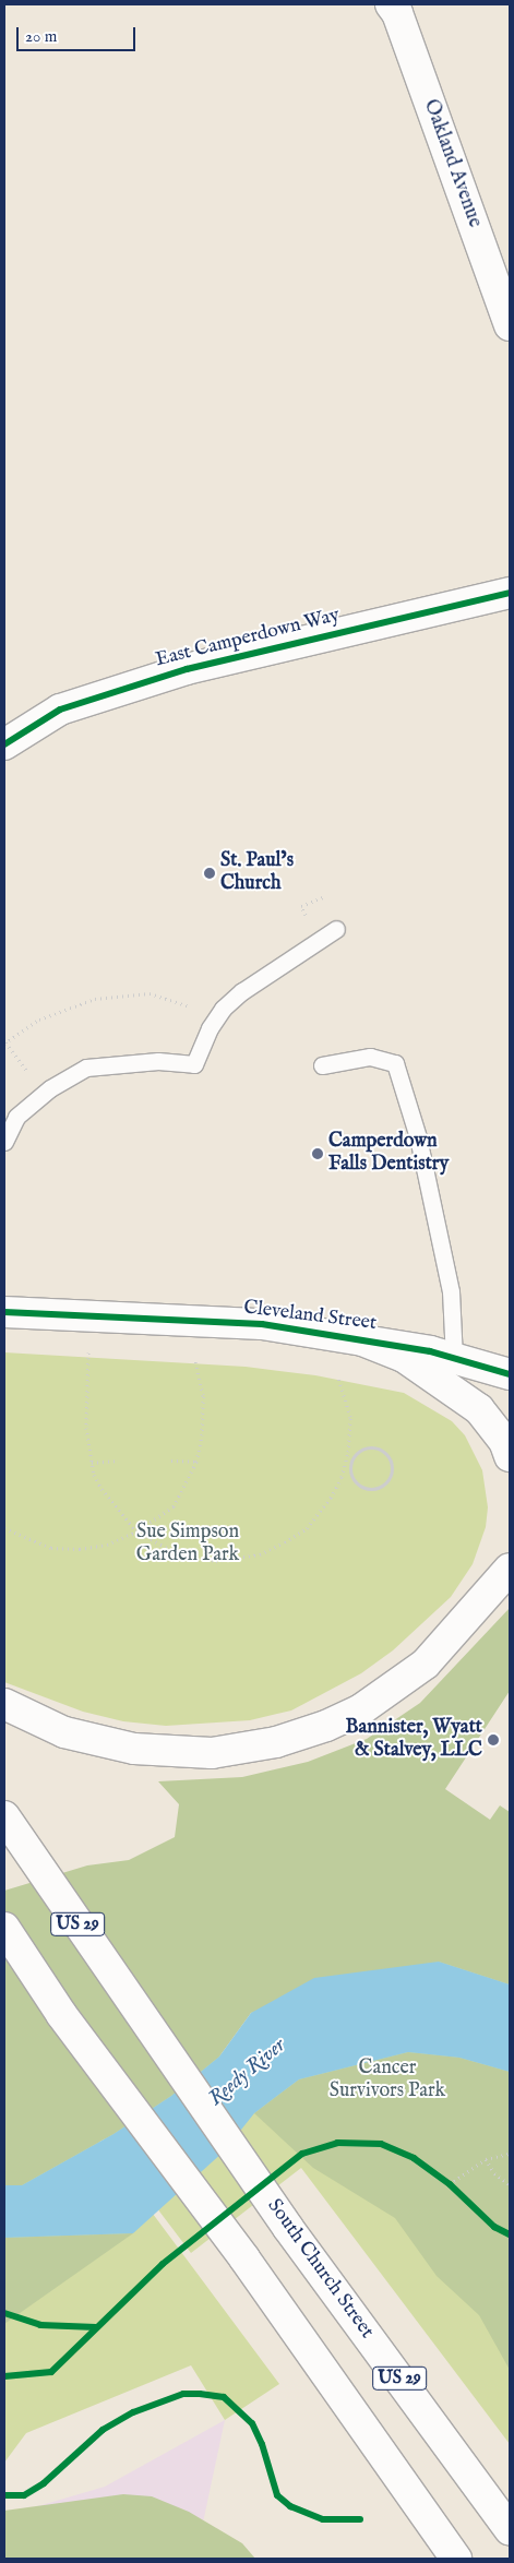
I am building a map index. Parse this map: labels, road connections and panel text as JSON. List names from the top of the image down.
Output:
{
  "streets": {
    "main road": [
      "Oakland Avenue",
      "East Camperdown Way",
      "Cleveland Street",
      "US 29",
      "South Church Street"
    ]
  },
  "water": ["Reedy River"],
  "parks": ["Sue Simpson Garden Park", "Cancer Survivors Park"],
  "places": ["St. Paul’s Church", "Camperdown Falls Dentistry", "Bannister, Wyatt & Stalvey, LLC"],
  "scale_bar": "20 m"
}
